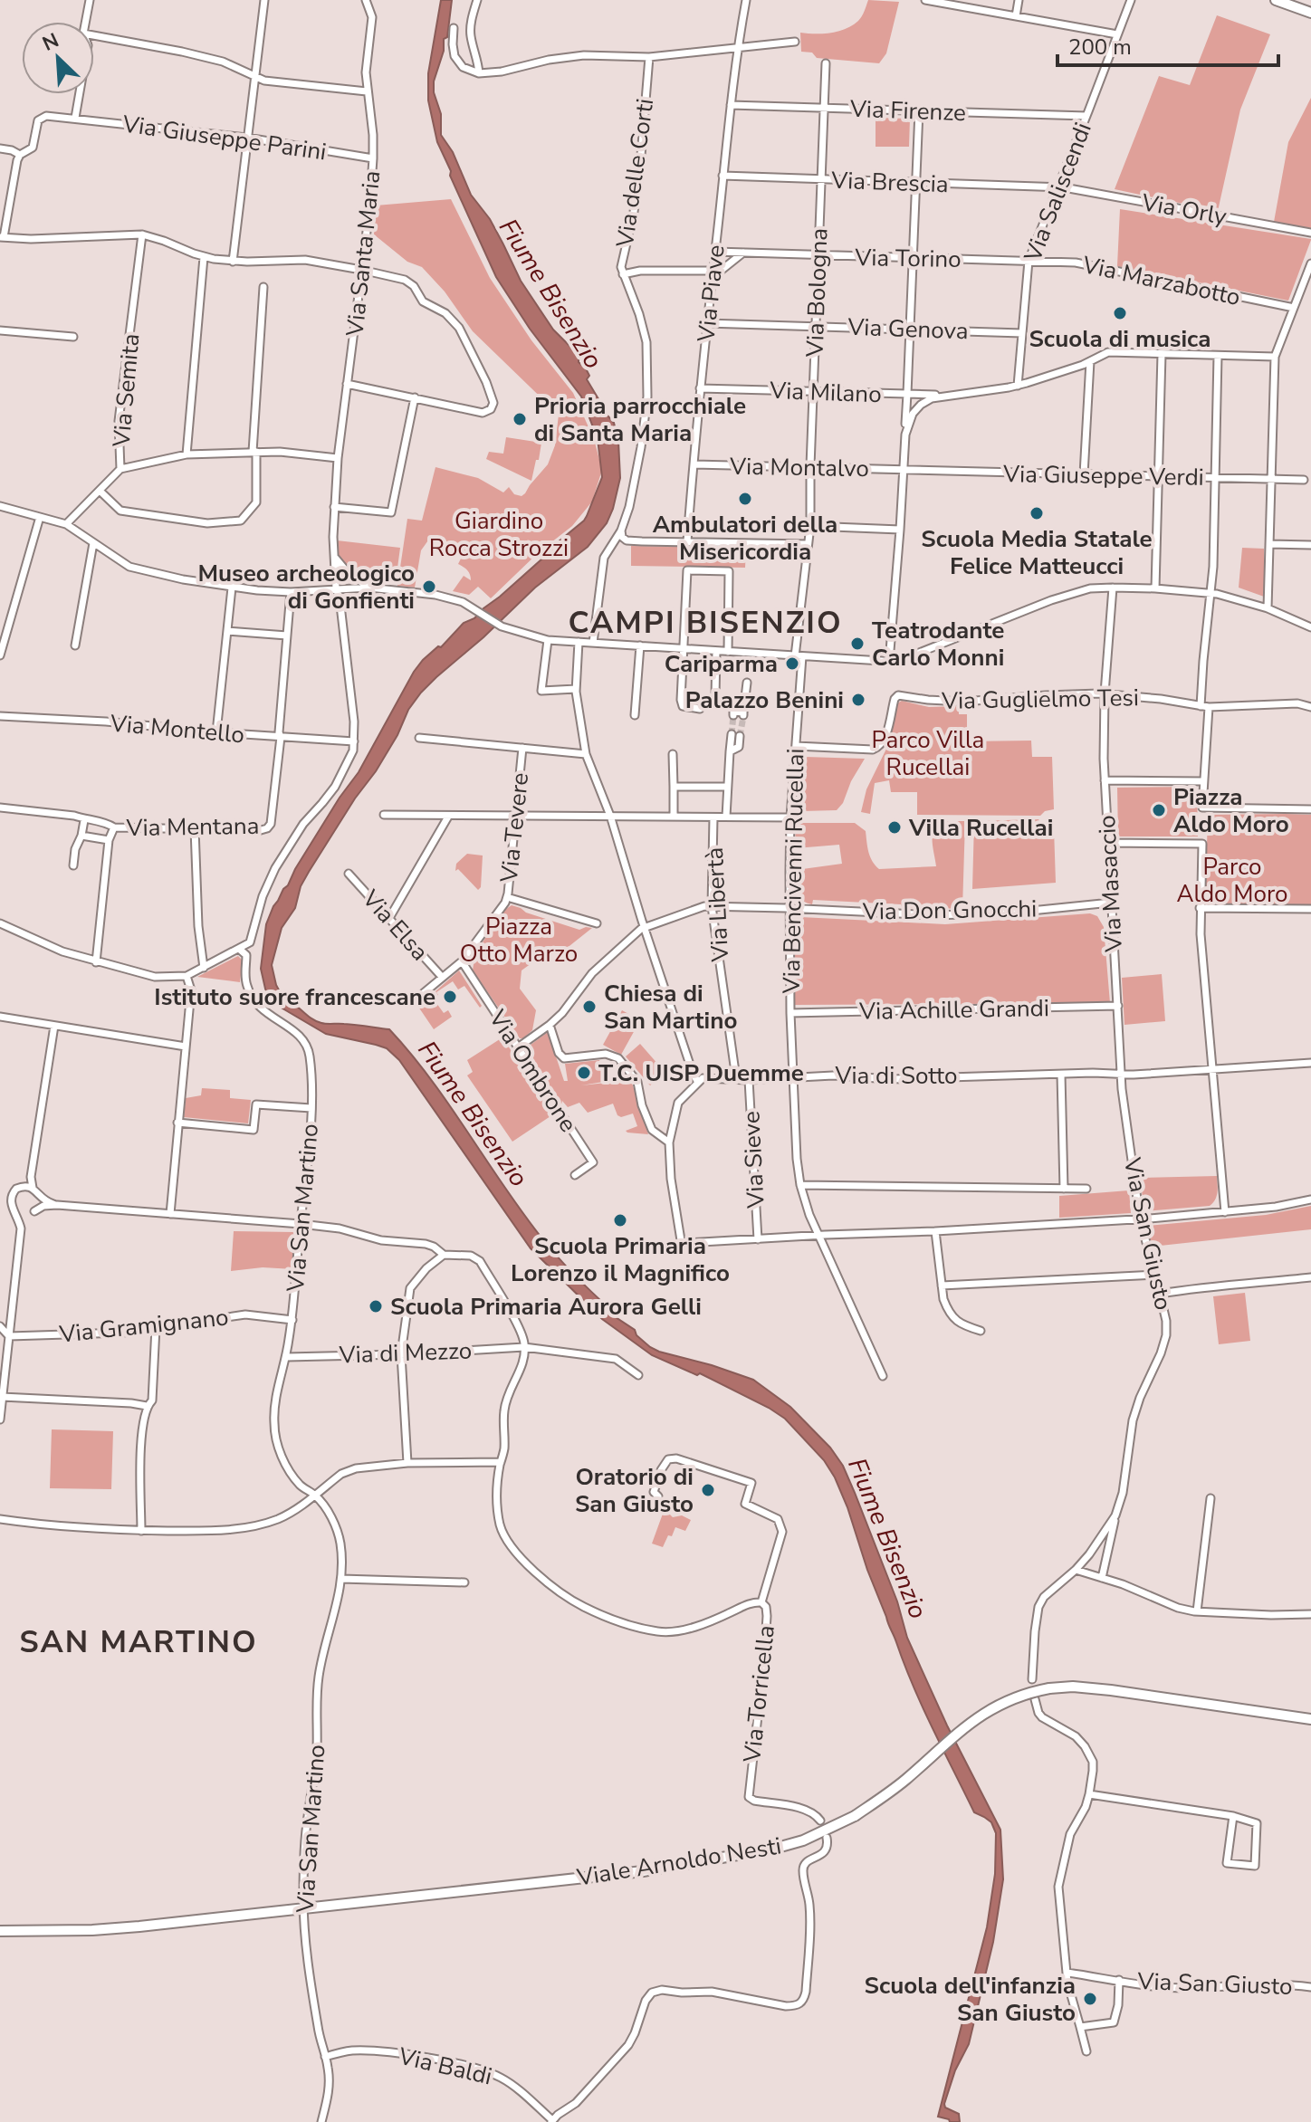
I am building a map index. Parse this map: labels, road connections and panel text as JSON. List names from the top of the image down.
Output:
{
  "streets": {
    "street": [
      "Via Firenze",
      "Via Giuseppe Parini",
      "Via delle Corti",
      "Via Brescia",
      "Via Saliscendi",
      "Via Orly",
      "Via Santa Maria",
      "Via Torino",
      "Via Marzabotto",
      "Via Bologna",
      "Via Piave",
      "Via Genova",
      "Via Semita",
      "Via Milano",
      "Via Montalvo",
      "Via Giuseppe Verdi",
      "Via Guglielmo Tesi",
      "Via Montello",
      "Via Mentana",
      "Via Tevere",
      "Via Bencivenni Rucellai",
      "Via Masaccio",
      "Via Libertà",
      "Via Don Gnocchi",
      "Via Elsa",
      "Via Achille Grandi",
      "Via Ombrone",
      "Via di Sotto",
      "Via Sieve",
      "Via San Martino",
      "Via San Giusto",
      "Via Gramignano",
      "Via di Mezzo",
      "Via Torricella",
      "Viale Arnoldo Nesti",
      "Via Baldi"
    ]
  },
  "crossings": [
    ["Via Firenze", "Via Saliscendi"],
    ["Via Firenze", "Via Bologna"],
    ["Via Firenze", "Via Piave"],
    ["Via Giuseppe Parini", "Via Santa Maria"],
    ["Via Brescia", "Via Saliscendi"],
    ["Via Brescia", "Via Orly"],
    ["Via Brescia", "Via Bologna"],
    ["Via Brescia", "Via Piave"],
    ["Via Saliscendi", "Via Orly"],
    ["Via Saliscendi", "Via Torino"],
    ["Via Saliscendi", "Via Marzabotto"],
    ["Via Saliscendi", "Via Genova"],
    ["Via Santa Maria", "Via Montello"],
    ["Via Torino", "Via Marzabotto"],
    ["Via Torino", "Via Bologna"],
    ["Via Torino", "Via Piave"],
    ["Via Bologna", "Via Genova"],
    ["Via Bologna", "Via Milano"],
    ["Via Bologna", "Via Montalvo"],
    ["Via Bologna", "Via Bencivenni Rucellai"],
    ["Via Piave", "Via Genova"],
    ["Via Piave", "Via Milano"],
    ["Via Piave", "Via Montalvo"],
    ["Via Montalvo", "Via Giuseppe Verdi"],
    ["Via Guglielmo Tesi", "Via Bencivenni Rucellai"],
    ["Via Guglielmo Tesi", "Via Masaccio"],
    ["Via Montello", "Via Mentana"],
    ["Via Tevere", "Via Elsa"],
    ["Via Tevere", "Via Ombrone"],
    ["Via Bencivenni Rucellai", "Via Don Gnocchi"],
    ["Via Bencivenni Rucellai", "Via Achille Grandi"],
    ["Via Bencivenni Rucellai", "Via di Sotto"],
    ["Via Masaccio", "Via Don Gnocchi"],
    ["Via Masaccio", "Via Achille Grandi"],
    ["Via Masaccio", "Via di Sotto"],
    ["Via Masaccio", "Via San Giusto"],
    ["Via Libertà", "Via Don Gnocchi"],
    ["Via Libertà", "Via di Sotto"],
    ["Via di Sotto", "Via Sieve"],
    ["Via di Sotto", "Via San Giusto"],
    ["Via San Martino", "Via Gramignano"],
    ["Via San Martino", "Via di Mezzo"],
    ["Via San Martino", "Viale Arnoldo Nesti"],
    ["Via San Martino", "Via Baldi"],
    ["Via di Mezzo", "Via Torricella"]
  ],
  "districts": ["CAMPI BISENZIO", "SAN MARTINO"],
  "water": ["Fiume Bisenzio"],
  "parks": [
    "Giardino Rocca Strozzi",
    "Parco Villa Rucellai",
    "Parco Aldo Moro",
    "Piazza Otto Marzo"
  ],
  "places": [
    "Scuola di musica",
    "Prioria parrocchiale di Santa Maria",
    "Ambulatori della Misericordia",
    "Scuola Media Statale Felice Matteucci",
    "Museo archeologico di Gonfienti",
    "Teatrodante Carlo Monni",
    "Cariparma",
    "Palazzo Benini",
    "Piazza Aldo Moro",
    "Villa Rucellai",
    "Istituto suore francescane",
    "Chiesa di San Martino",
    "T.C. UISP Duemme",
    "Scuola Primaria Lorenzo il Magnifico",
    "Scuola Primaria Aurora Gelli",
    "Oratorio di San Giusto",
    "Scuola dell'infanzia San Giusto"
  ],
  "scale_bar": "200 m",
  "north": "top left"
}
